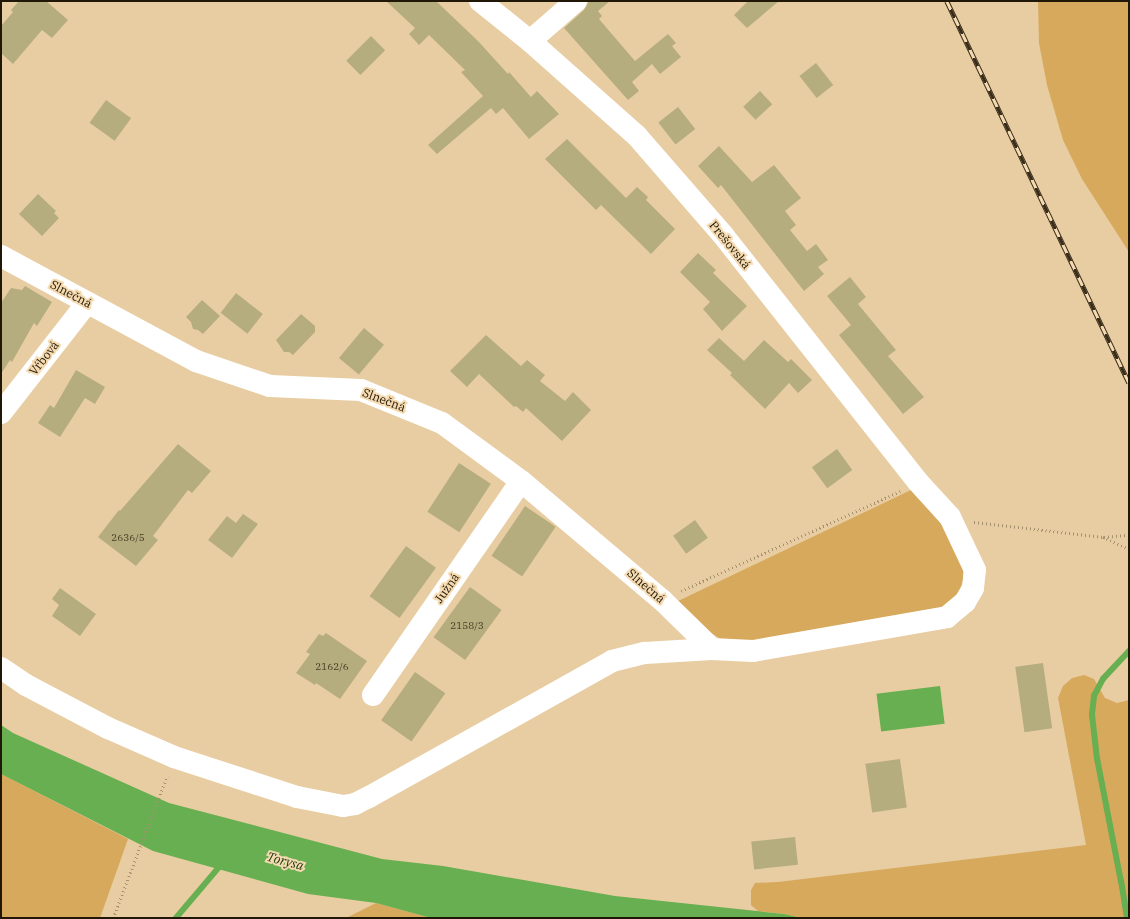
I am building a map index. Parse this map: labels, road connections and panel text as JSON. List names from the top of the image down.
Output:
{
  "streets": {
    "street": [
      "Prešovská",
      "Slnečná",
      "Vŕbová",
      "Južná"
    ]
  },
  "crossings": [
    ["Prešovská", "Slnečná"],
    ["Slnečná", "Vŕbová"],
    ["Slnečná", "Južná"]
  ],
  "water": ["Torysa"],
  "house_numbers": ["2636/5", "2158/3", "2162/6"]
}
